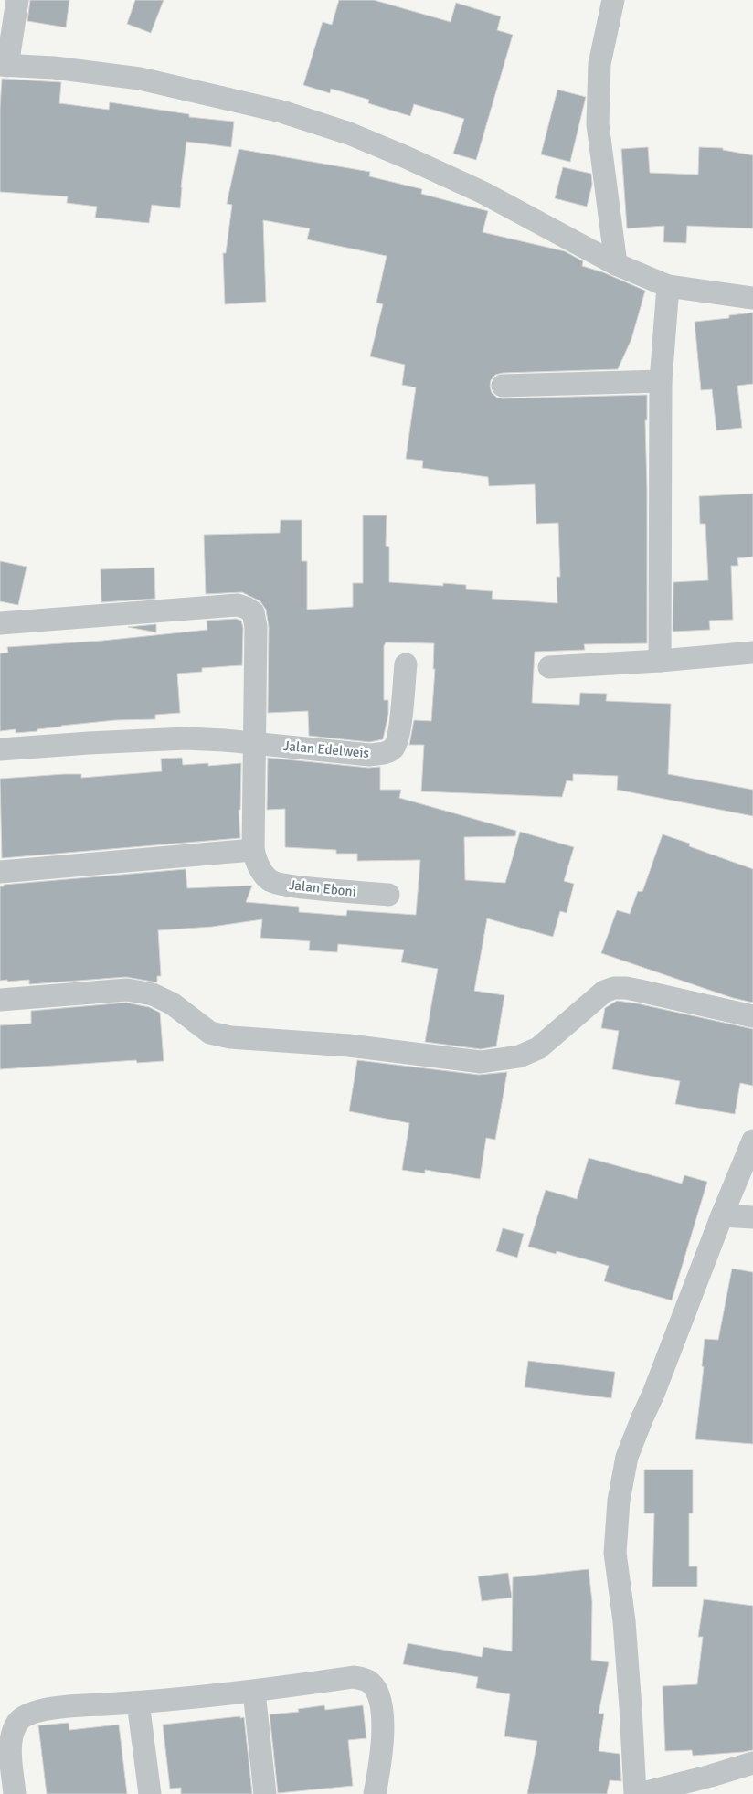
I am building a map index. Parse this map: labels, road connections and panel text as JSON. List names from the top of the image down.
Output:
{
  "streets": {
    "street": ["Jalan Edelweis", "Jalan Eboni"]
  }
}
